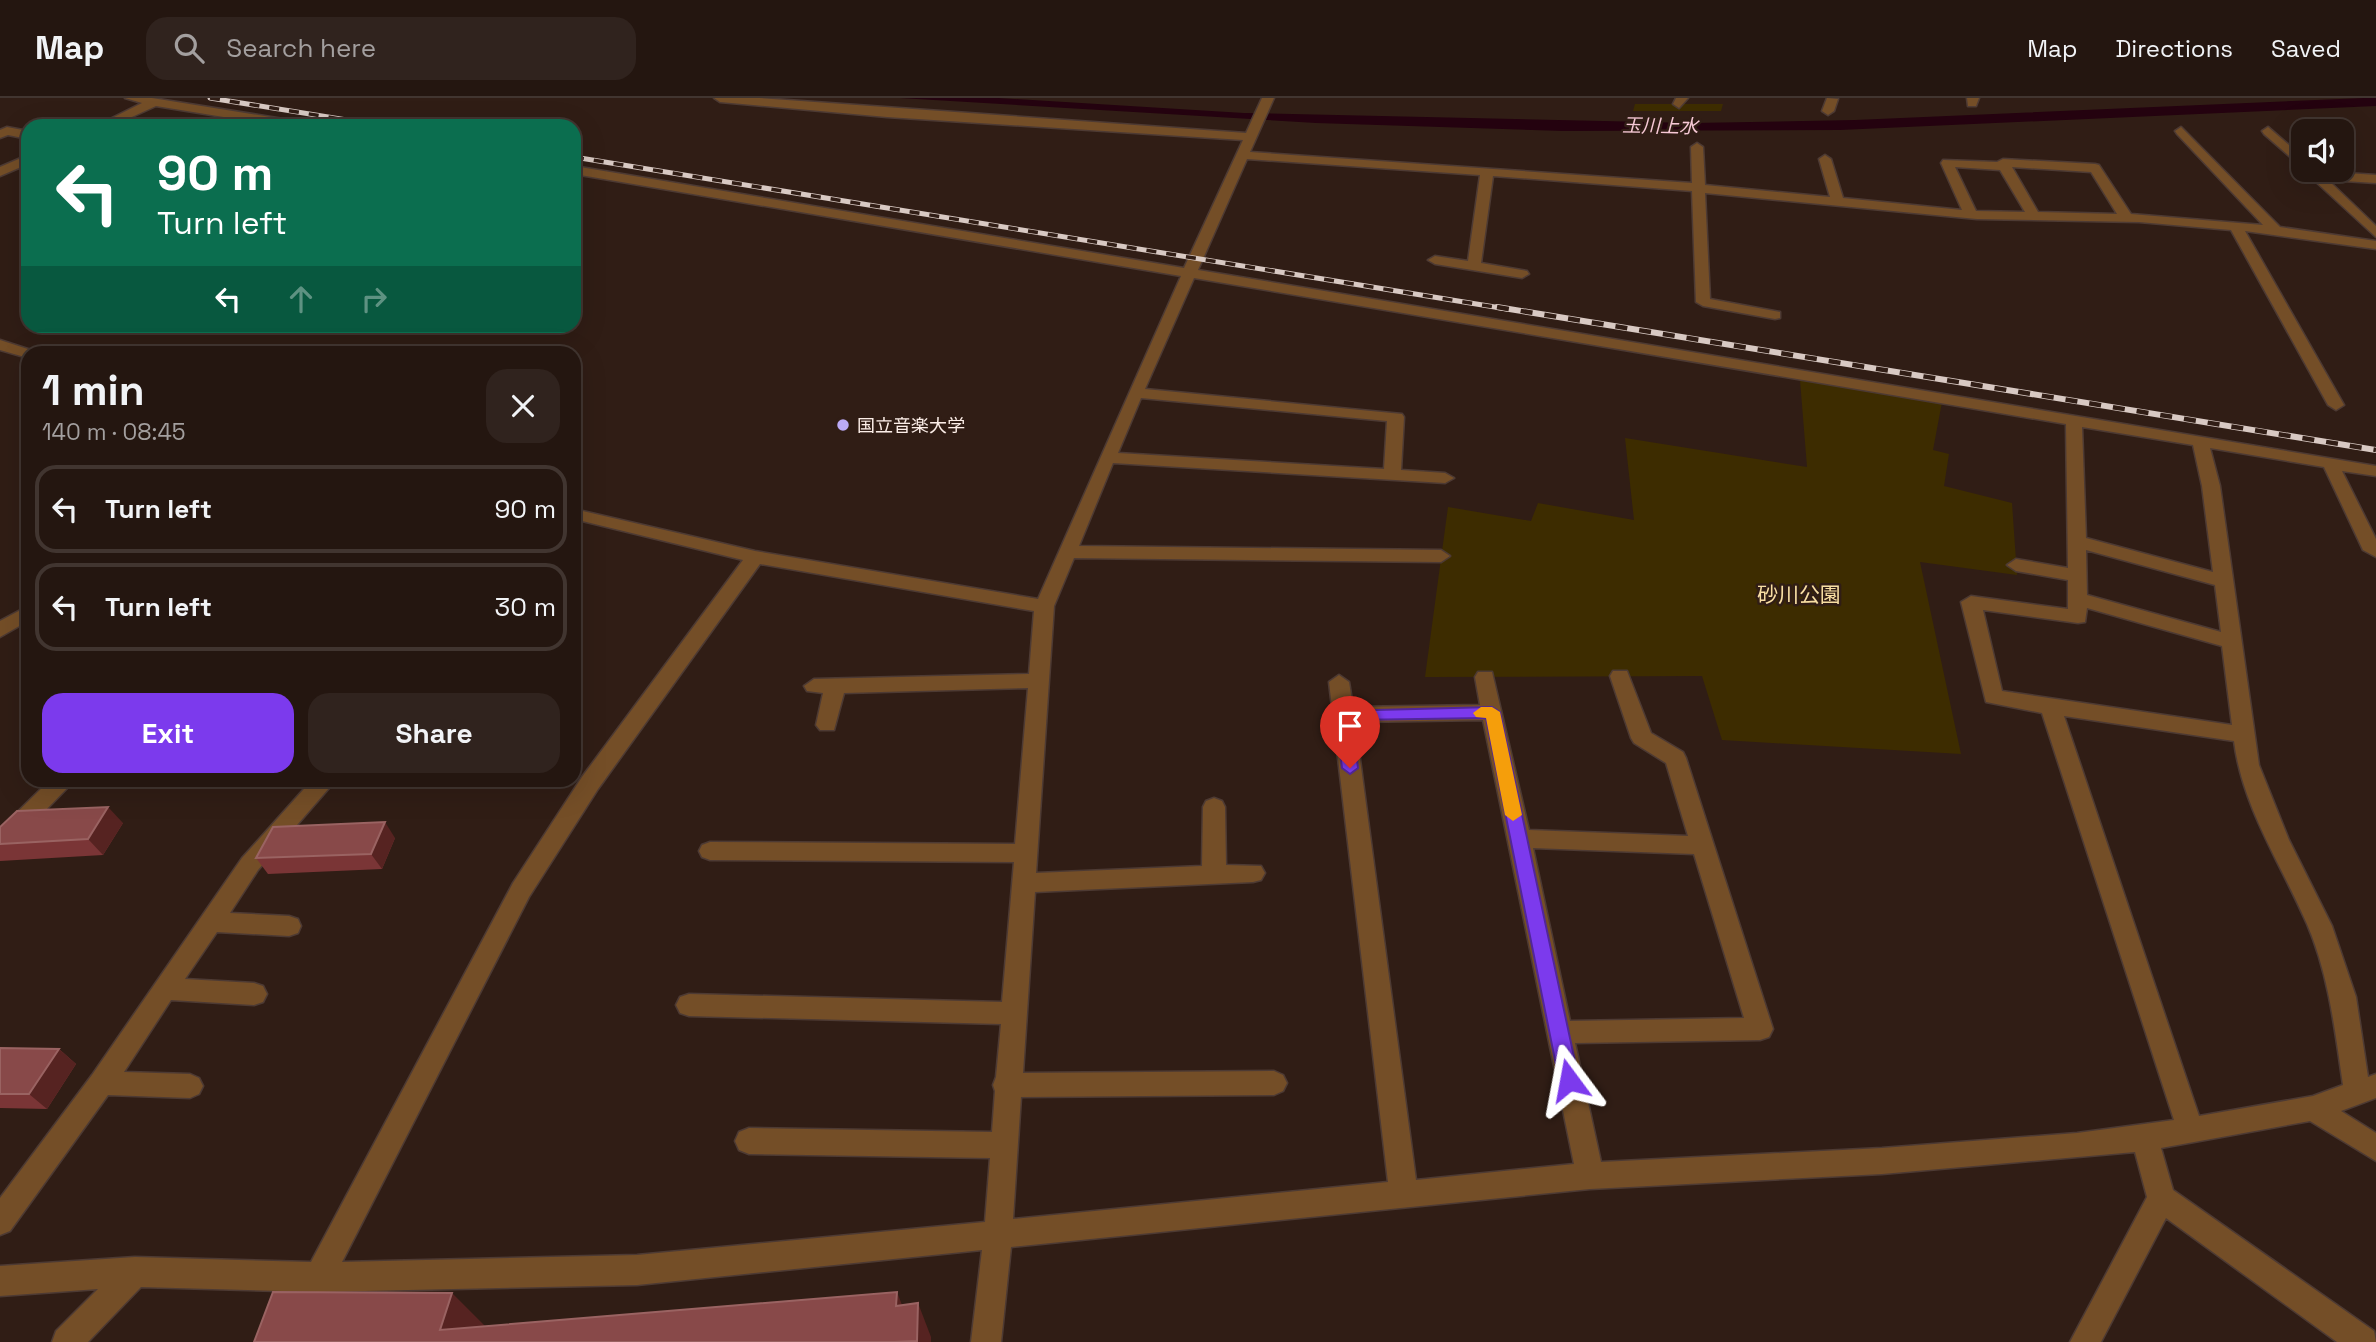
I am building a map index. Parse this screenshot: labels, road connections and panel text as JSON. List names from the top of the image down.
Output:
{
  "water": ["玉川上水"],
  "parks": ["砂川公園"],
  "places": ["国立音楽大学"],
  "page": {
    "header": "Map",
    "search": "Search here",
    "nav": ["Map", "Directions", "Saved"],
    "turn": ["90 m", "Turn left"],
    "heading": ["1 min", "140 m · 08:45"],
    "list": [
      {
        "name": "Turn left",
        "value": "90 m"
      },
      {
        "name": "Turn left",
        "value": "30 m"
      }
    ],
    "buttons": ["Exit", "Share"]
  }
}
